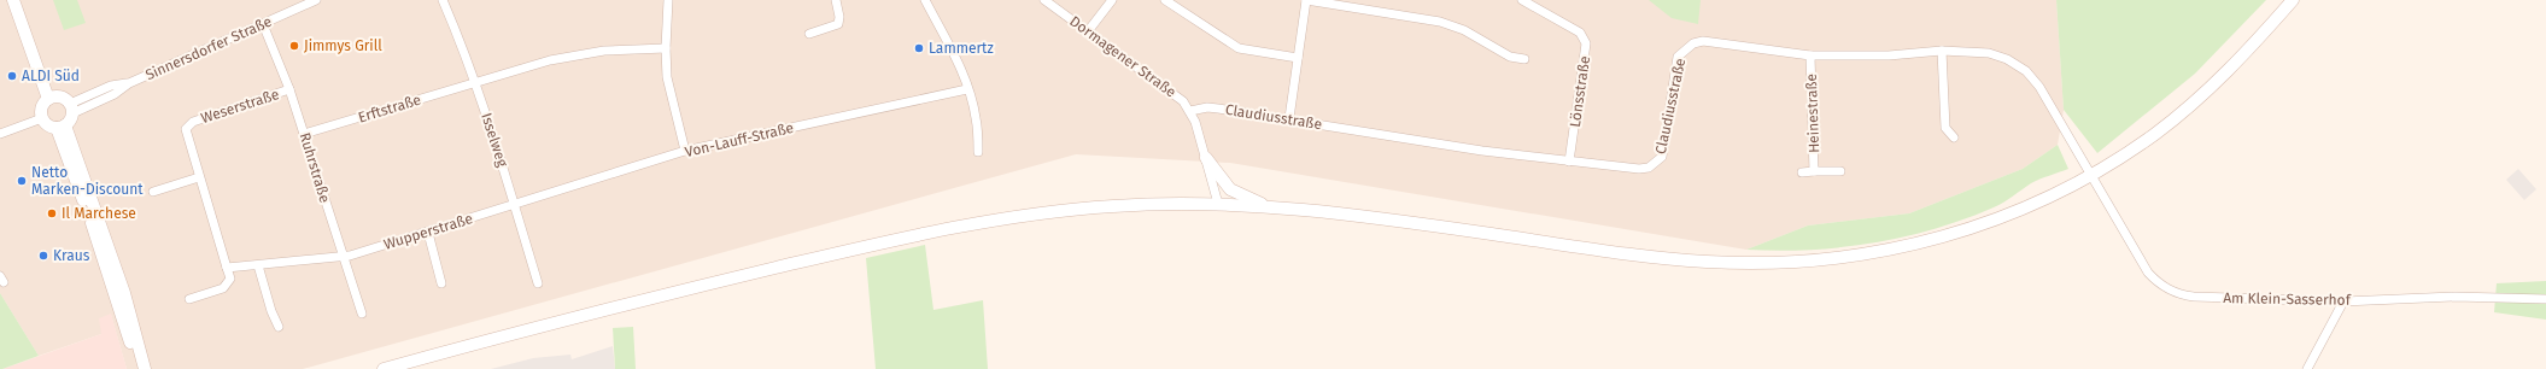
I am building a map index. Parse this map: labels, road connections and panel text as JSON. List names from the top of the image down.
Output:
{
  "streets": {
    "street": [
      "Sinnersdorfer Straße",
      "Dormagener Straße",
      "Lönsstraße",
      "Weserstraße",
      "Claudiusstraße",
      "Erftstraße",
      "Heinestraße",
      "Isselweg",
      "Von-Lauff-Straße",
      "Ruhrstraße",
      "Wupperstraße",
      "Am Klein-Sasserhof"
    ]
  },
  "crossings": [
    ["Sinnersdorfer Straße", "Ruhrstraße"],
    ["Dormagener Straße", "Claudiusstraße"],
    ["Lönsstraße", "Claudiusstraße"],
    ["Weserstraße", "Ruhrstraße"],
    ["Claudiusstraße", "Heinestraße"],
    ["Claudiusstraße", "Am Klein-Sasserhof"],
    ["Erftstraße", "Isselweg"],
    ["Erftstraße", "Ruhrstraße"],
    ["Isselweg", "Von-Lauff-Straße"],
    ["Isselweg", "Wupperstraße"],
    ["Von-Lauff-Straße", "Wupperstraße"],
    ["Ruhrstraße", "Wupperstraße"]
  ],
  "places": [
    "Jimmys Grill",
    "Lammertz",
    "ALDI Süd",
    "Netto Marken-Discount",
    "Il Marchese",
    "Kraus"
  ]
}
